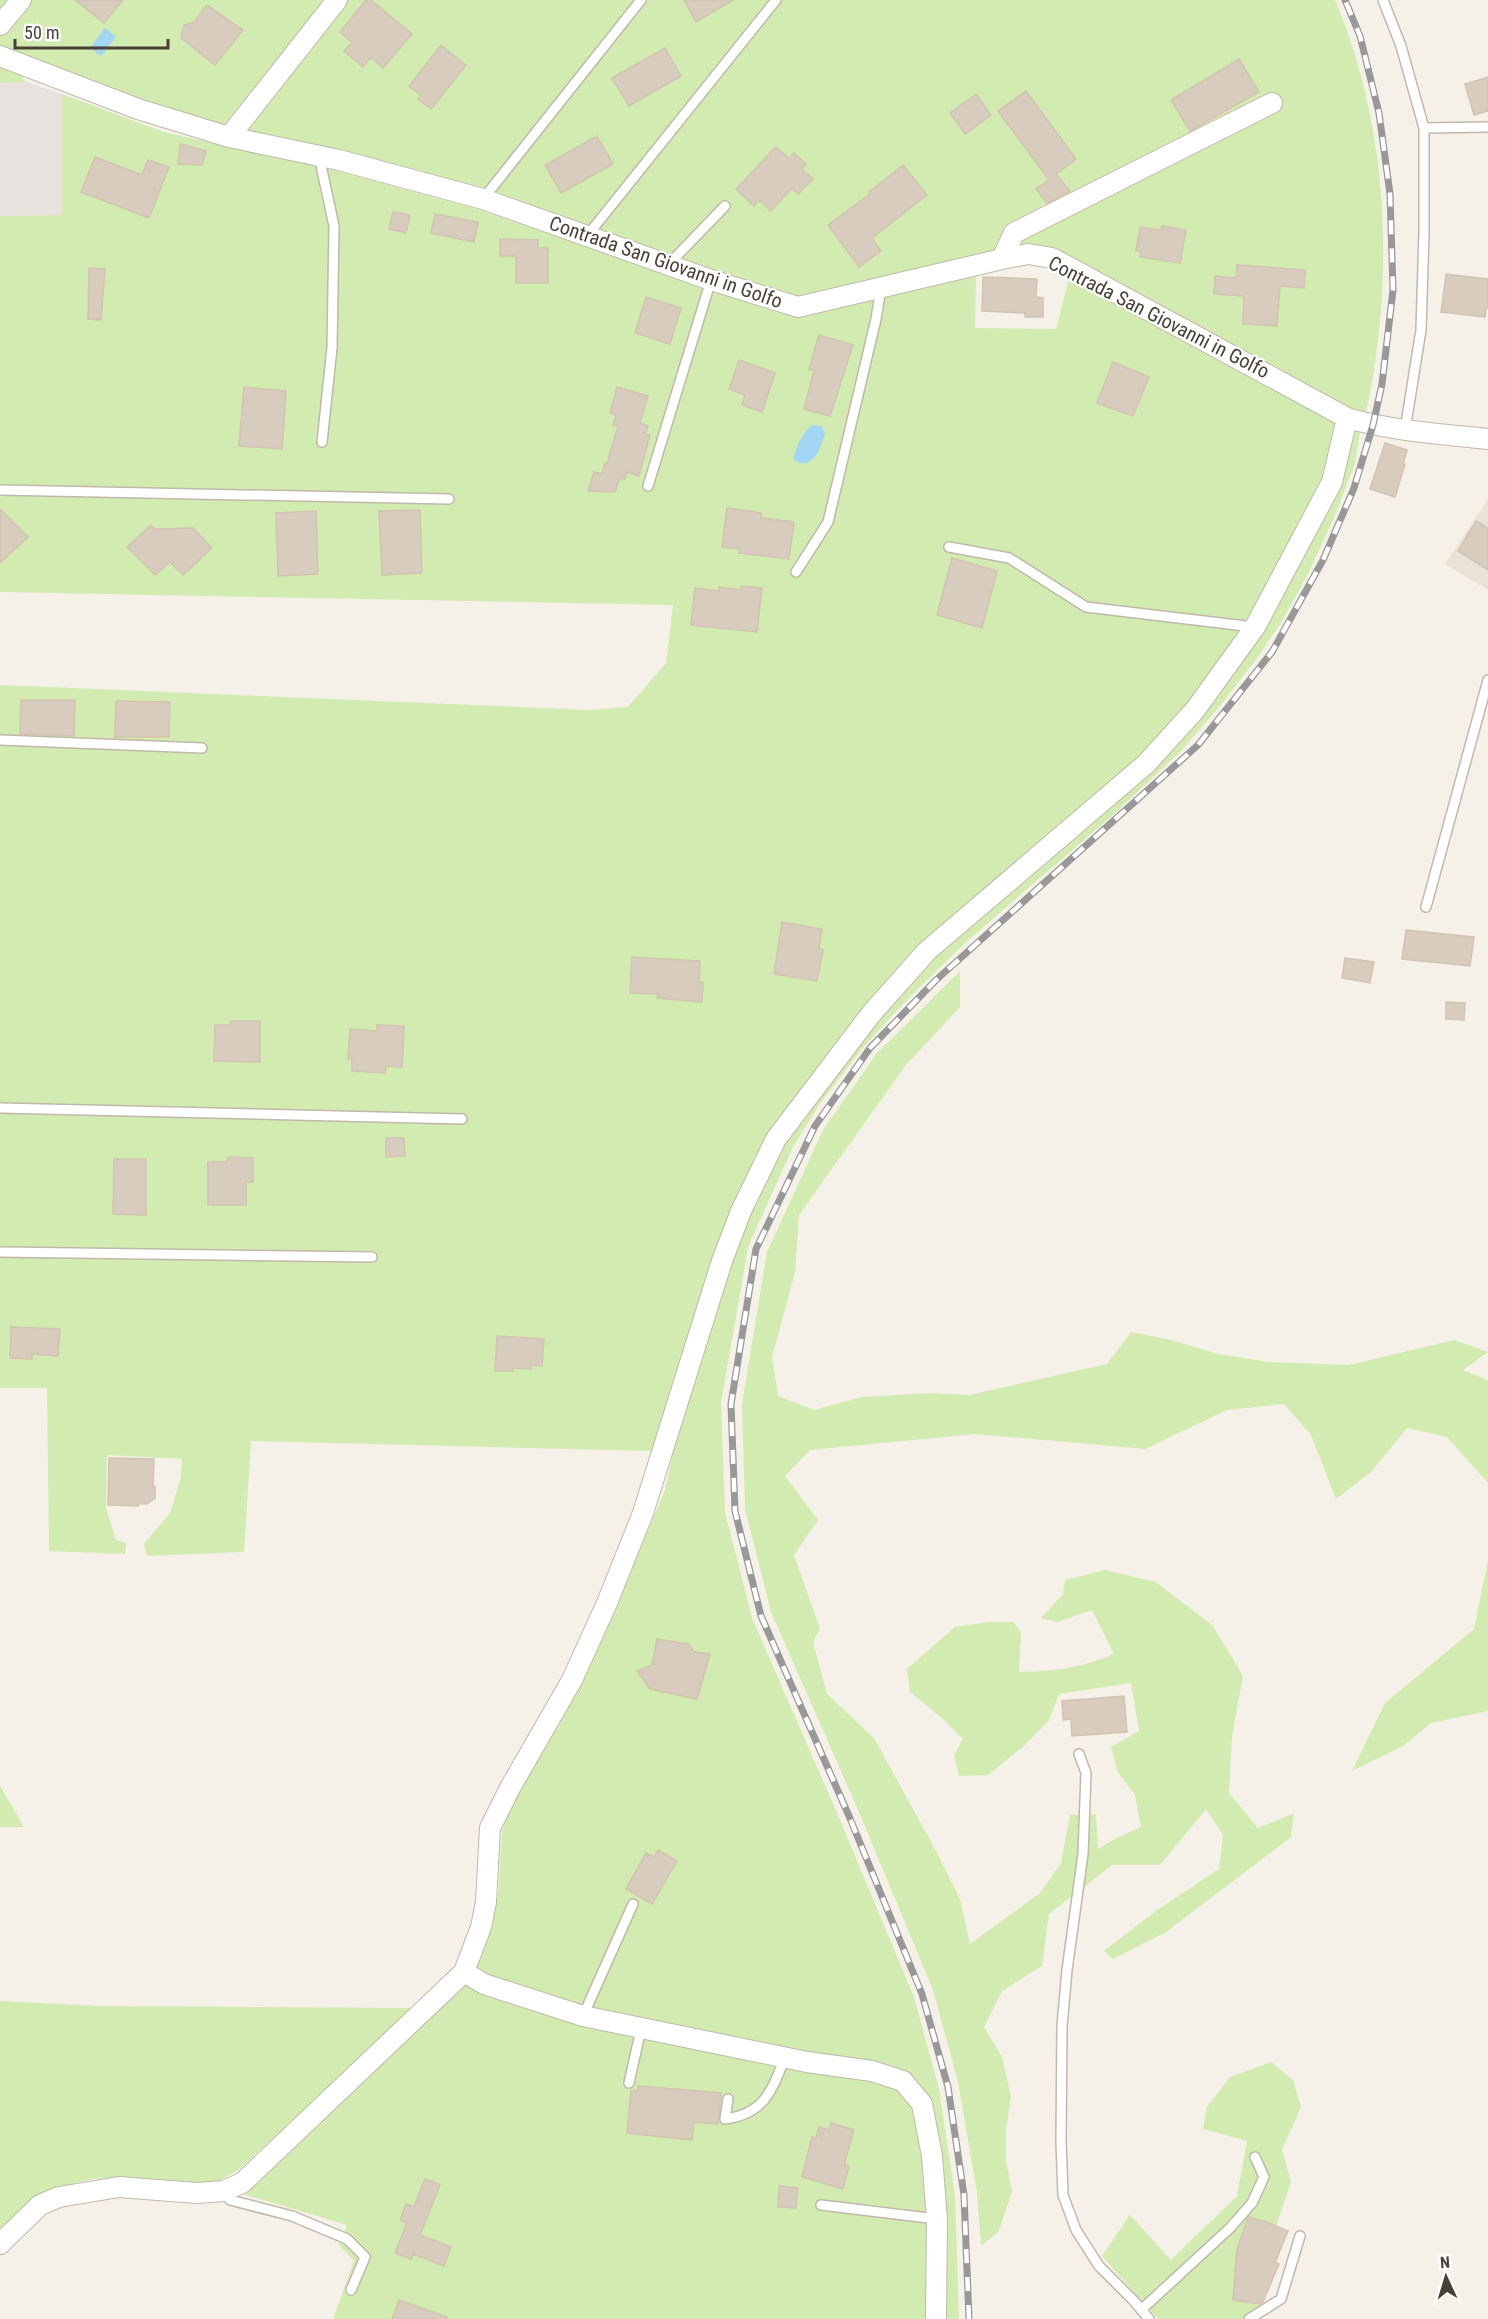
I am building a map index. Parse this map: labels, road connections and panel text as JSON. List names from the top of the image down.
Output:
{
  "streets": {
    "street": ["Contrada San Giovanni in Golfo"]
  },
  "scale_bar": "50 m",
  "north": "top"
}
